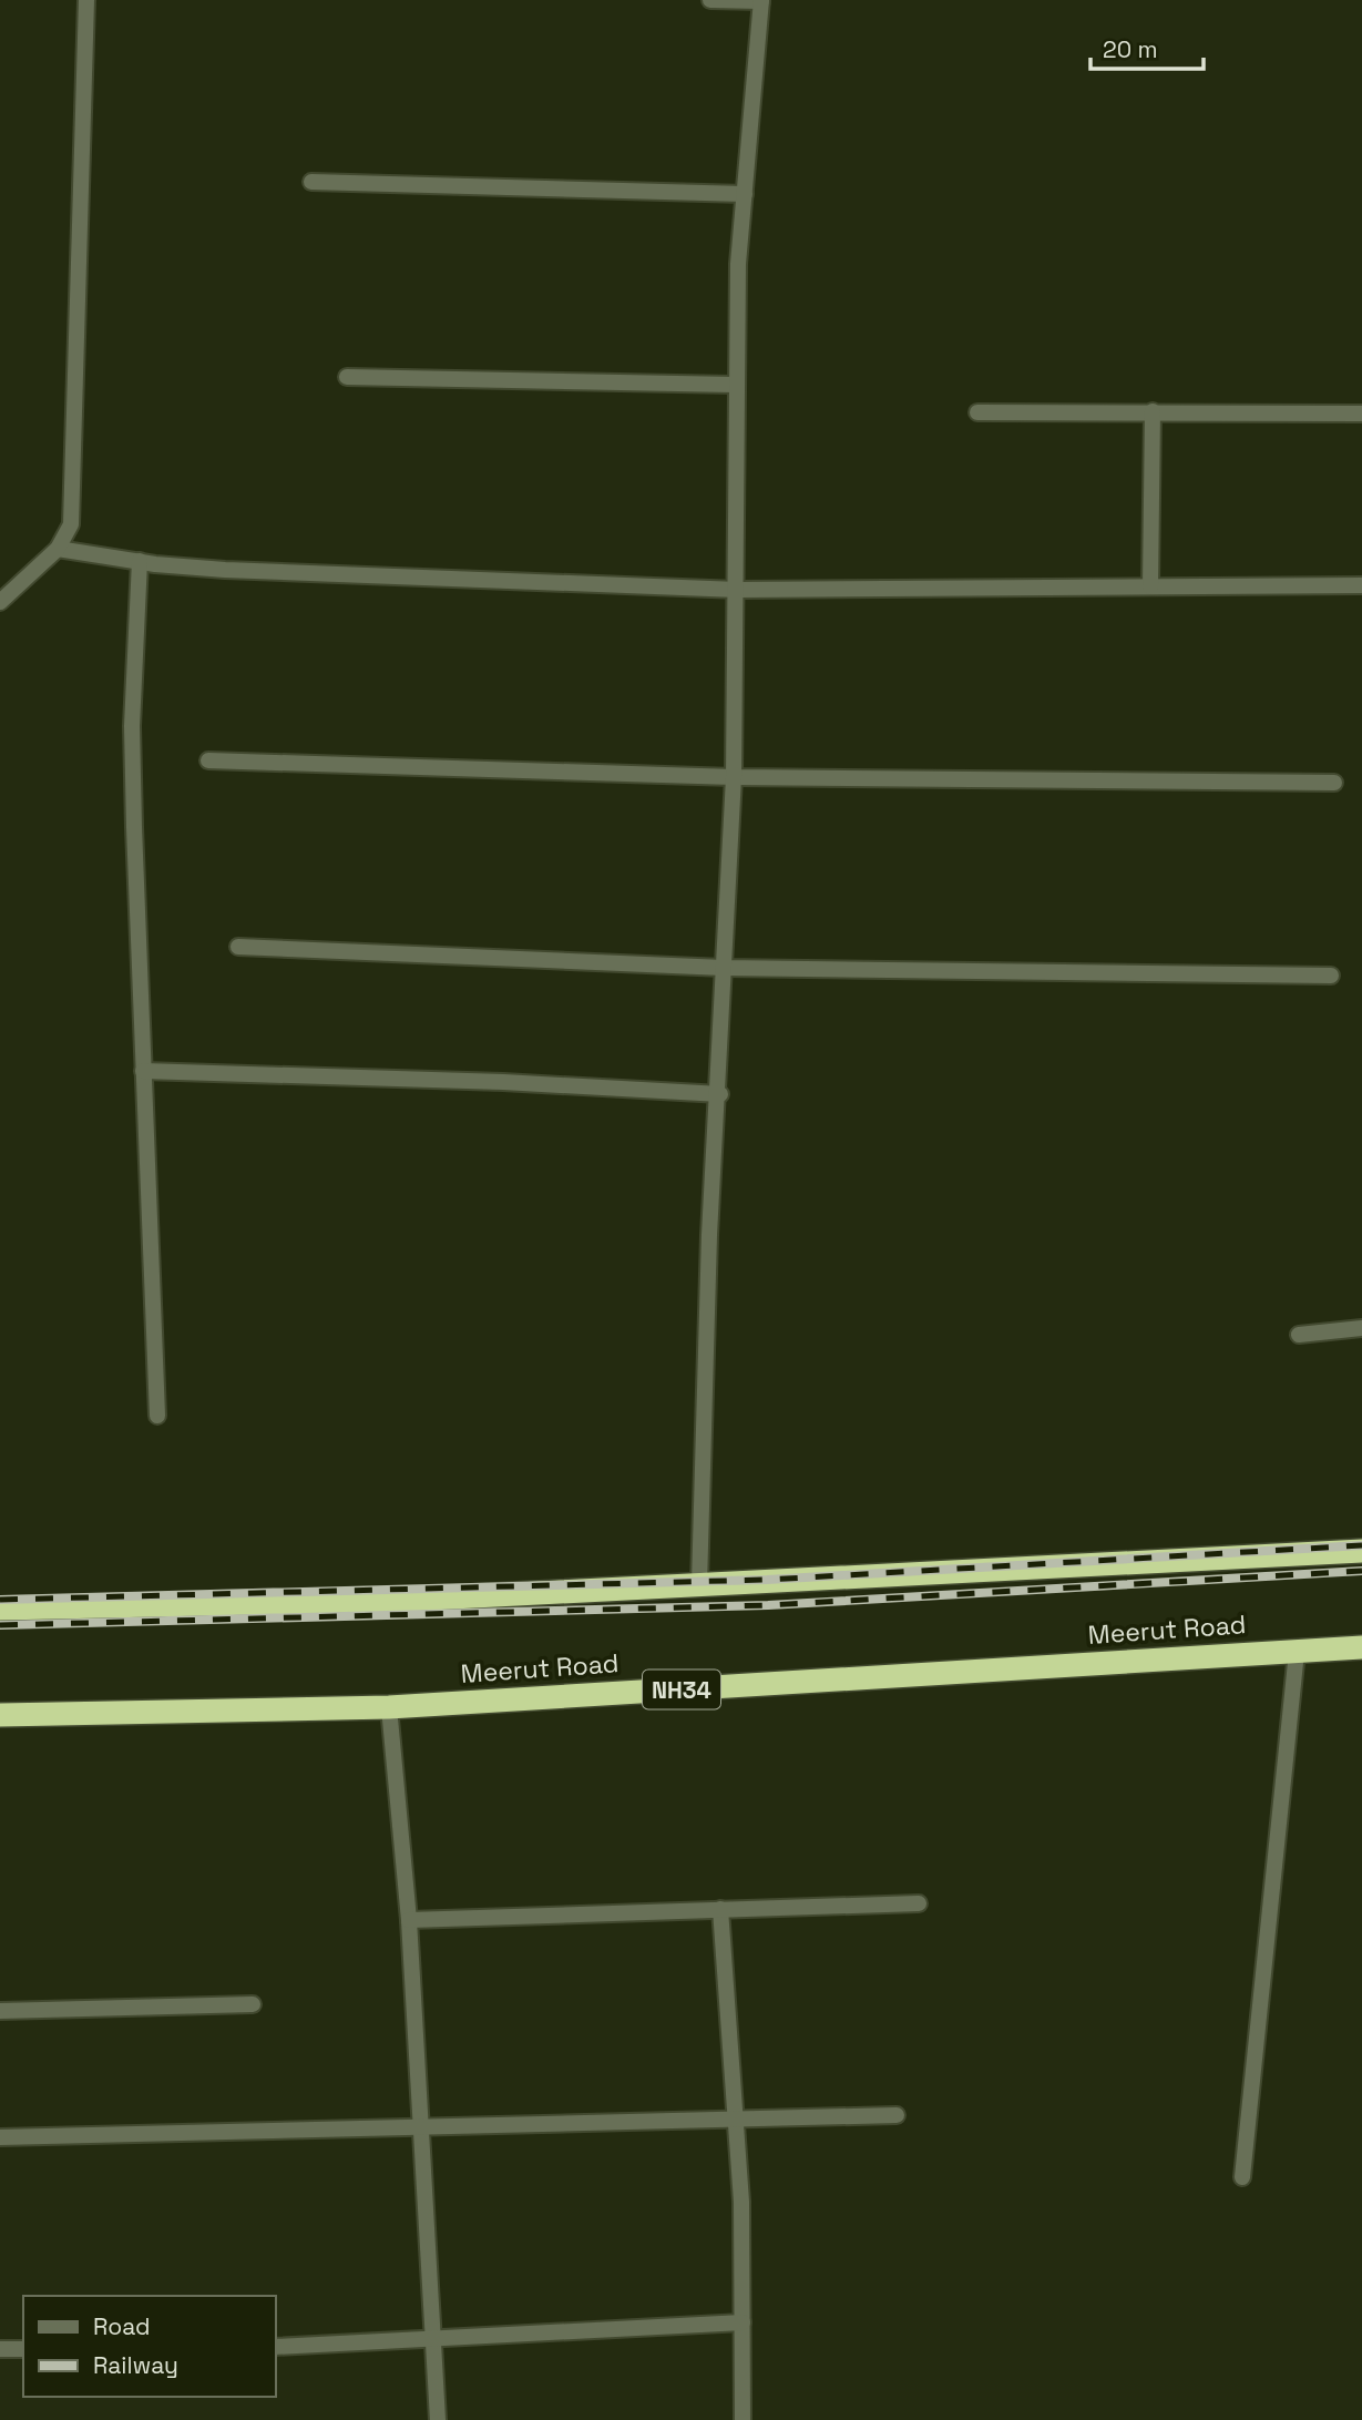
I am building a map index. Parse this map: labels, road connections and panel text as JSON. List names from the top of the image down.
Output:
{
  "streets": {
    "highway": ["Meerut Road", "NH34"]
  },
  "legend": ["Road", "Railway"],
  "scale_bar": "20 m"
}
